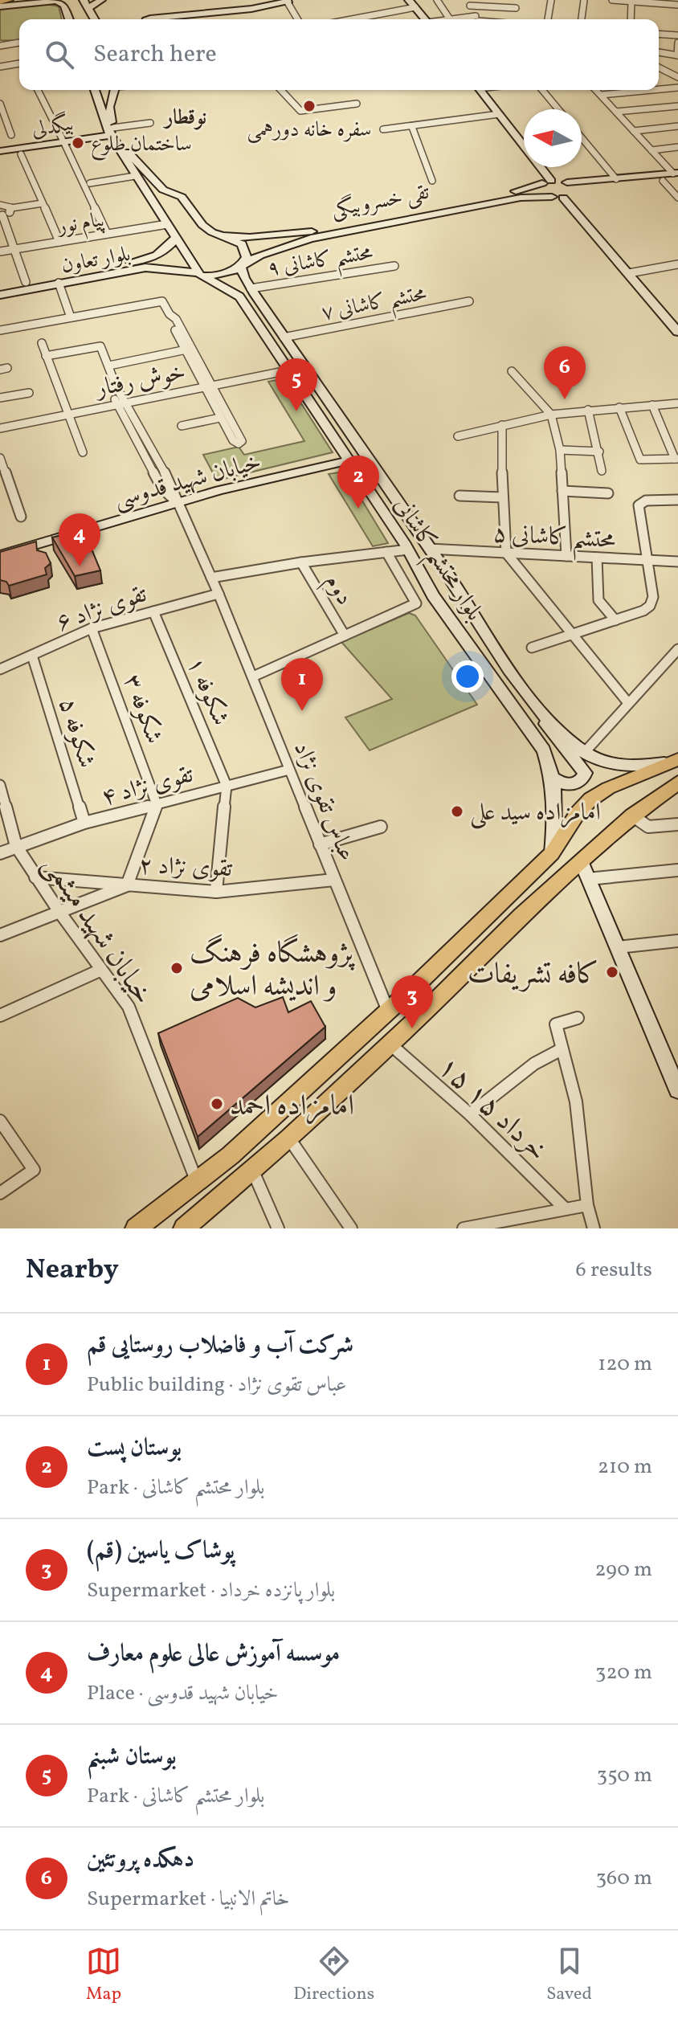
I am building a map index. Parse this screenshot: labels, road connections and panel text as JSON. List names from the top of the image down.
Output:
{
  "streets": {
    "main road": [
      "بیگدلی",
      "تقی خسروبیگی",
      "بلوار تعاون",
      "خیابان شهید قدوسی",
      "بلوار محتشم کاشانی"
    ],
    "street": [
      "پیام نور",
      "محتشم کاشانی ۹",
      "محتشم کاشانی ۷",
      "خوش رفتار",
      "محتشم کاشانی ۵",
      "دوم",
      "تقوی نژاد ۶",
      "شکوفه ۱",
      "شکوفه ۳",
      "شکوفه ۵",
      "تقوی نژاد ۴",
      "عباس تقوی نژاد",
      "تقوی نژاد ۲",
      "خیابان شهید میثمی",
      "۱۵ خرداد ۱۵"
    ]
  },
  "crossings": [
    ["بیگدلی", "بلوار محتشم کاشانی"],
    ["تقی خسروبیگی", "بلوار تعاون"],
    ["تقی خسروبیگی", "محتشم کاشانی ۹"],
    ["تقی خسروبیگی", "بلوار محتشم کاشانی"],
    ["پیام نور", "بلوار محتشم کاشانی"],
    ["بلوار تعاون", "بلوار محتشم کاشانی"],
    ["محتشم کاشانی ۹", "بلوار محتشم کاشانی"],
    ["محتشم کاشانی ۷", "بلوار محتشم کاشانی"],
    ["خوش رفتار", "بلوار محتشم کاشانی"],
    ["خیابان شهید قدوسی", "بلوار محتشم کاشانی"],
    ["خیابان شهید قدوسی", "عباس تقوی نژاد"],
    ["محتشم کاشانی ۵", "بلوار محتشم کاشانی"],
    ["تقوی نژاد ۶", "شکوفه ۱"],
    ["تقوی نژاد ۶", "شکوفه ۳"],
    ["تقوی نژاد ۶", "شکوفه ۵"],
    ["تقوی نژاد ۶", "عباس تقوی نژاد"],
    ["شکوفه ۱", "تقوی نژاد ۴"],
    ["شکوفه ۳", "تقوی نژاد ۴"],
    ["شکوفه ۵", "تقوی نژاد ۴"],
    ["تقوی نژاد ۴", "عباس تقوی نژاد"],
    ["تقوی نژاد ۴", "خیابان شهید میثمی"],
    ["عباس تقوی نژاد", "تقوی نژاد ۲"],
    ["تقوی نژاد ۲", "خیابان شهید میثمی"]
  ],
  "districts": ["نوقطار"],
  "places": [
    "سفره خانه دورهمی",
    "ساختمان طلوع",
    "امامزاده سید علی",
    "پژوهشگاه فرهنگ و اندیشه اسلامی",
    "کافه تشریفات",
    "امامزاده احمد"
  ],
  "north": "left",
  "page": {
    "search": "Search here",
    "pins": [
      "6",
      "5",
      "2",
      "4",
      "1",
      "3"
    ],
    "heading": ["Nearby", "6 results"],
    "list": [
      {
        "mark": "1",
        "name": "شرکت آب و فاضلاب روستایی قم",
        "note": "Public building · عباس تقوی نژاد",
        "value": "120 m"
      },
      {
        "mark": "2",
        "name": "بوستان پست",
        "note": "Park · بلوار محتشم کاشانی",
        "value": "210 m"
      },
      {
        "mark": "3",
        "name": "پوشاک یاسین (قم)",
        "note": "Supermarket · بلوار پانزده خرداد",
        "value": "290 m"
      },
      {
        "mark": "4",
        "name": "موسسه آموزش عالی علوم معارف",
        "note": "Place · خیابان شهید قدوسی",
        "value": "320 m"
      },
      {
        "mark": "5",
        "name": "بوستان شبنم",
        "note": "Park · بلوار محتشم کاشانی",
        "value": "350 m"
      },
      {
        "mark": "6",
        "name": "دهکده پروتئین",
        "note": "Supermarket · خاتم الانبیا",
        "value": "360 m"
      }
    ],
    "nav": ["Map", "Directions", "Saved"]
  }
}
